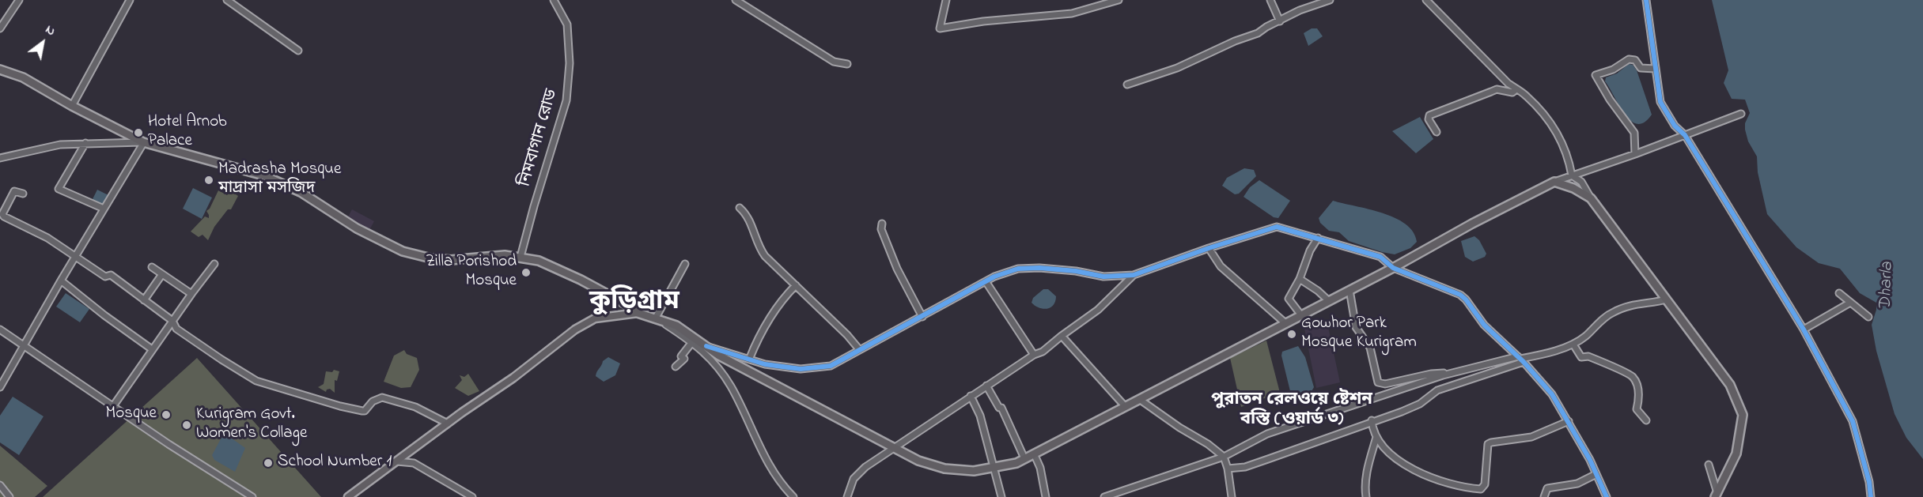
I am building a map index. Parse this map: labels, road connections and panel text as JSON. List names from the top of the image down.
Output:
{
  "streets": {
    "street": ["নিমবাগান রোড"]
  },
  "districts": ["কুড়িগ্রাম", "পুরাতন রেলওয়ে ষ্টেশন বস্তি (ওয়ার্ড ৩)"],
  "water": ["Dharla"],
  "places": [
    "Hotel Arnob Palace",
    "Madrasha Mosque মাদ্রাসা মসজিদ",
    "Zilla Porishod Mosque",
    "Gowhor Park Mosque Kurigram",
    "Mosque",
    "Kurigram Govt. Women's Collage",
    "School Number 1"
  ],
  "north": "top right"
}
